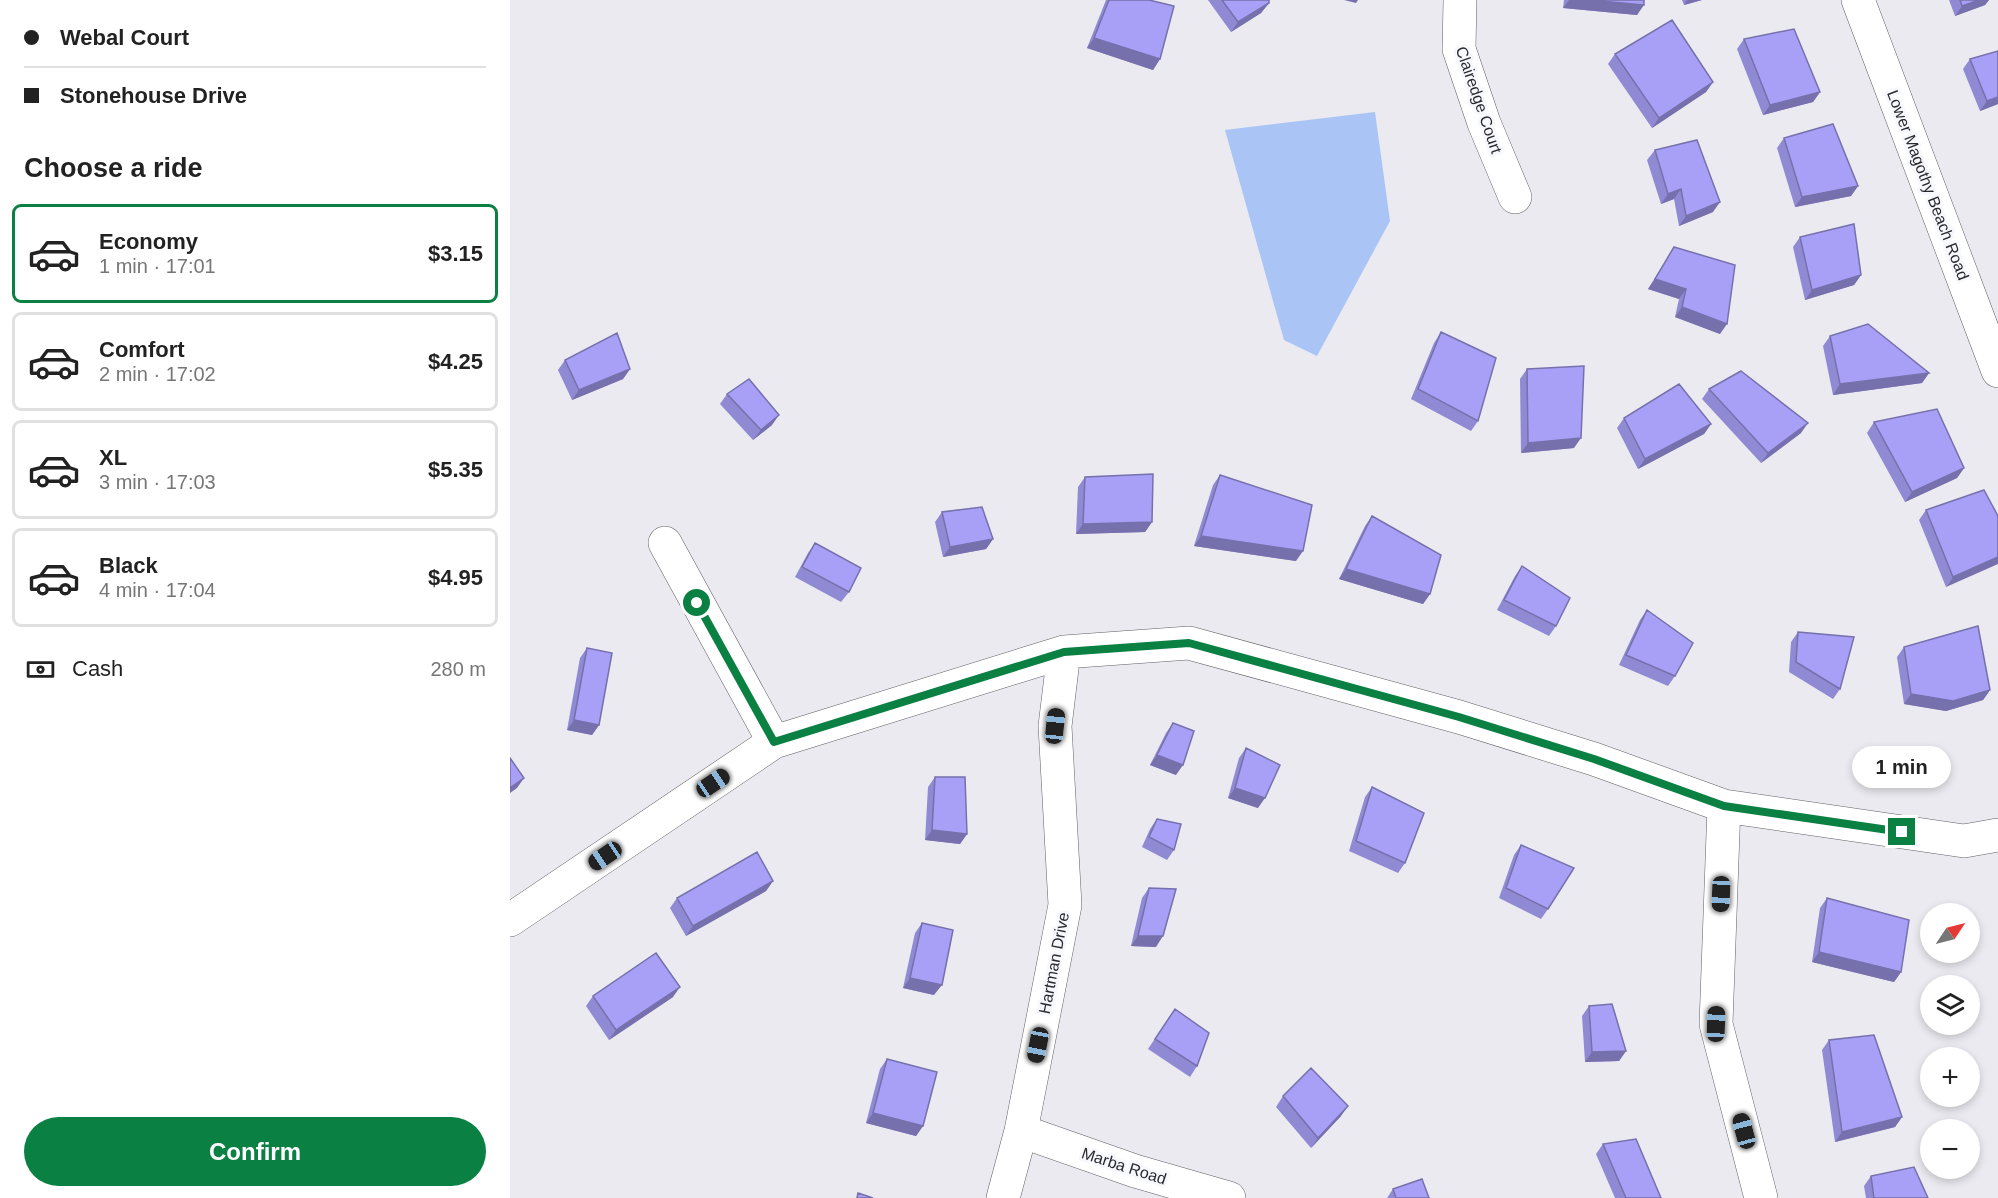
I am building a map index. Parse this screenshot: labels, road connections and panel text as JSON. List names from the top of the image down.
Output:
{
  "streets": {
    "street": [
      "Clairedge Court",
      "Lower Magothy Beach Road",
      "Hartman Drive",
      "Marba Road"
    ]
  },
  "crossings": [
    ["Hartman Drive", "Marba Road"]
  ],
  "north": "top right",
  "page": {
    "banner": ["Webal Court", "Stonehouse Drive"],
    "heading": "Choose a ride",
    "list": [
      {
        "name": "Economy",
        "note": "1 min · 17:01",
        "value": "$3.15"
      },
      {
        "name": "Comfort",
        "note": "2 min · 17:02",
        "value": "$4.25"
      },
      {
        "name": "XL",
        "note": "3 min · 17:03",
        "value": "$5.35"
      },
      {
        "name": "Black",
        "note": "4 min · 17:04",
        "value": "$4.95"
      }
    ],
    "pay": ["Cash", "280 m"],
    "bubble": "1 min",
    "map_buttons": ["+", "−"],
    "buttons": "Confirm"
  }
}
